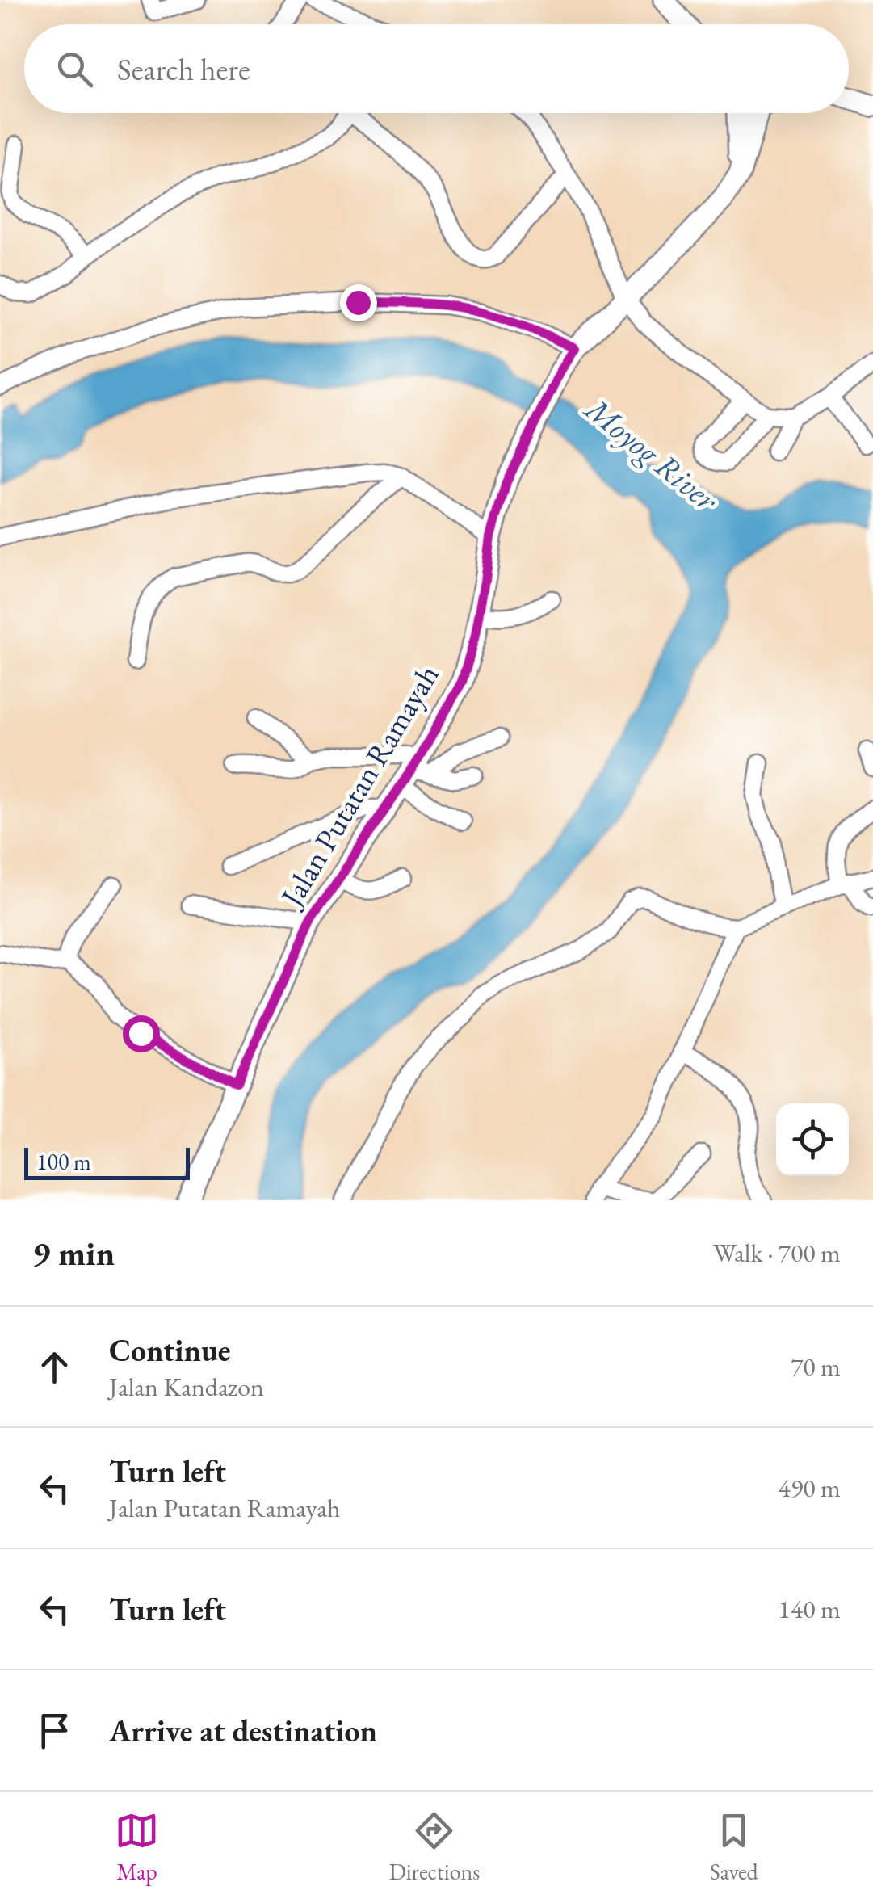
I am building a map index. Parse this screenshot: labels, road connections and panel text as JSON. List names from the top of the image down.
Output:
{
  "streets": {
    "main road": ["Jalan Putatan Ramayah"]
  },
  "water": ["Moyog River"],
  "scale_bar": "100 m",
  "page": {
    "search": "Search here",
    "scale": "100 m",
    "heading": ["9 min", "Walk · 700 m"],
    "list": [
      ["Continue", "Jalan Kandazon", "70 m"],
      ["Turn left", "Jalan Putatan Ramayah", "490 m"],
      ["Turn left", "140 m"],
      "Arrive at destination"
    ],
    "nav": ["Map", "Directions", "Saved"]
  }
}
